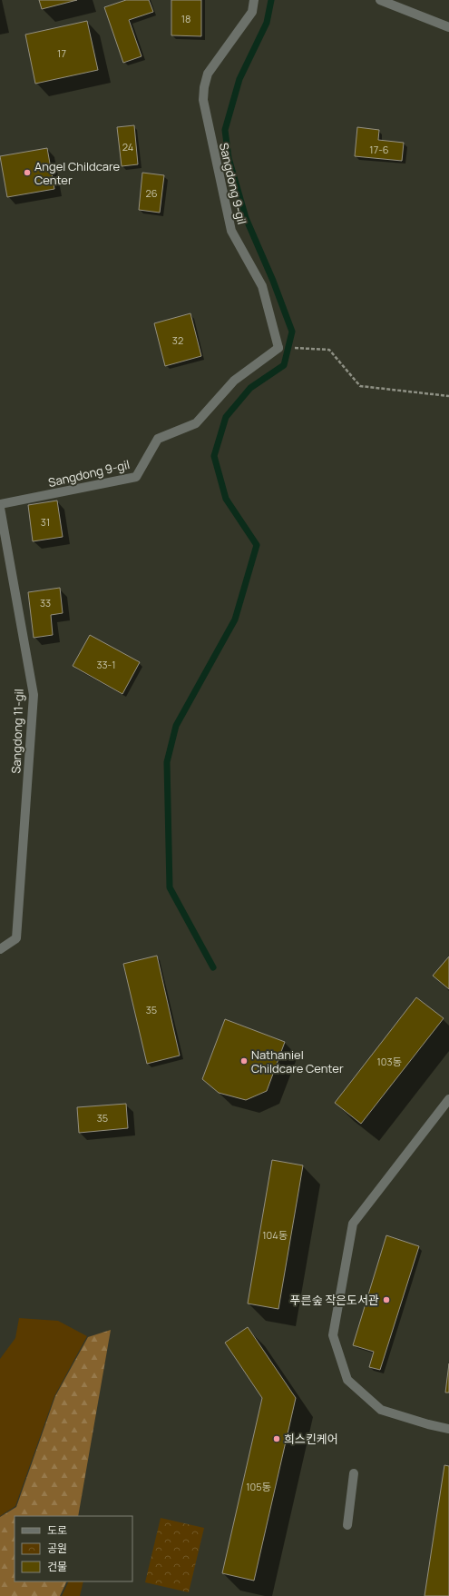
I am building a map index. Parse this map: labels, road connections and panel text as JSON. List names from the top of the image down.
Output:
{
  "streets": {
    "street": ["Sangdong 9-gil", "Sangdong 11-gil"]
  },
  "places": [
    "Angel Childcare Center",
    "Nathaniel Childcare Center",
    "푸른숲 작은도서관",
    "희스킨케어"
  ],
  "house_numbers": [
    "18",
    "17",
    "24",
    "17-6",
    "26",
    "32",
    "31",
    "33",
    "33-1",
    "35",
    "103동",
    "35",
    "104동",
    "105동"
  ],
  "legend": ["도로", "공원", "건물"]
}
